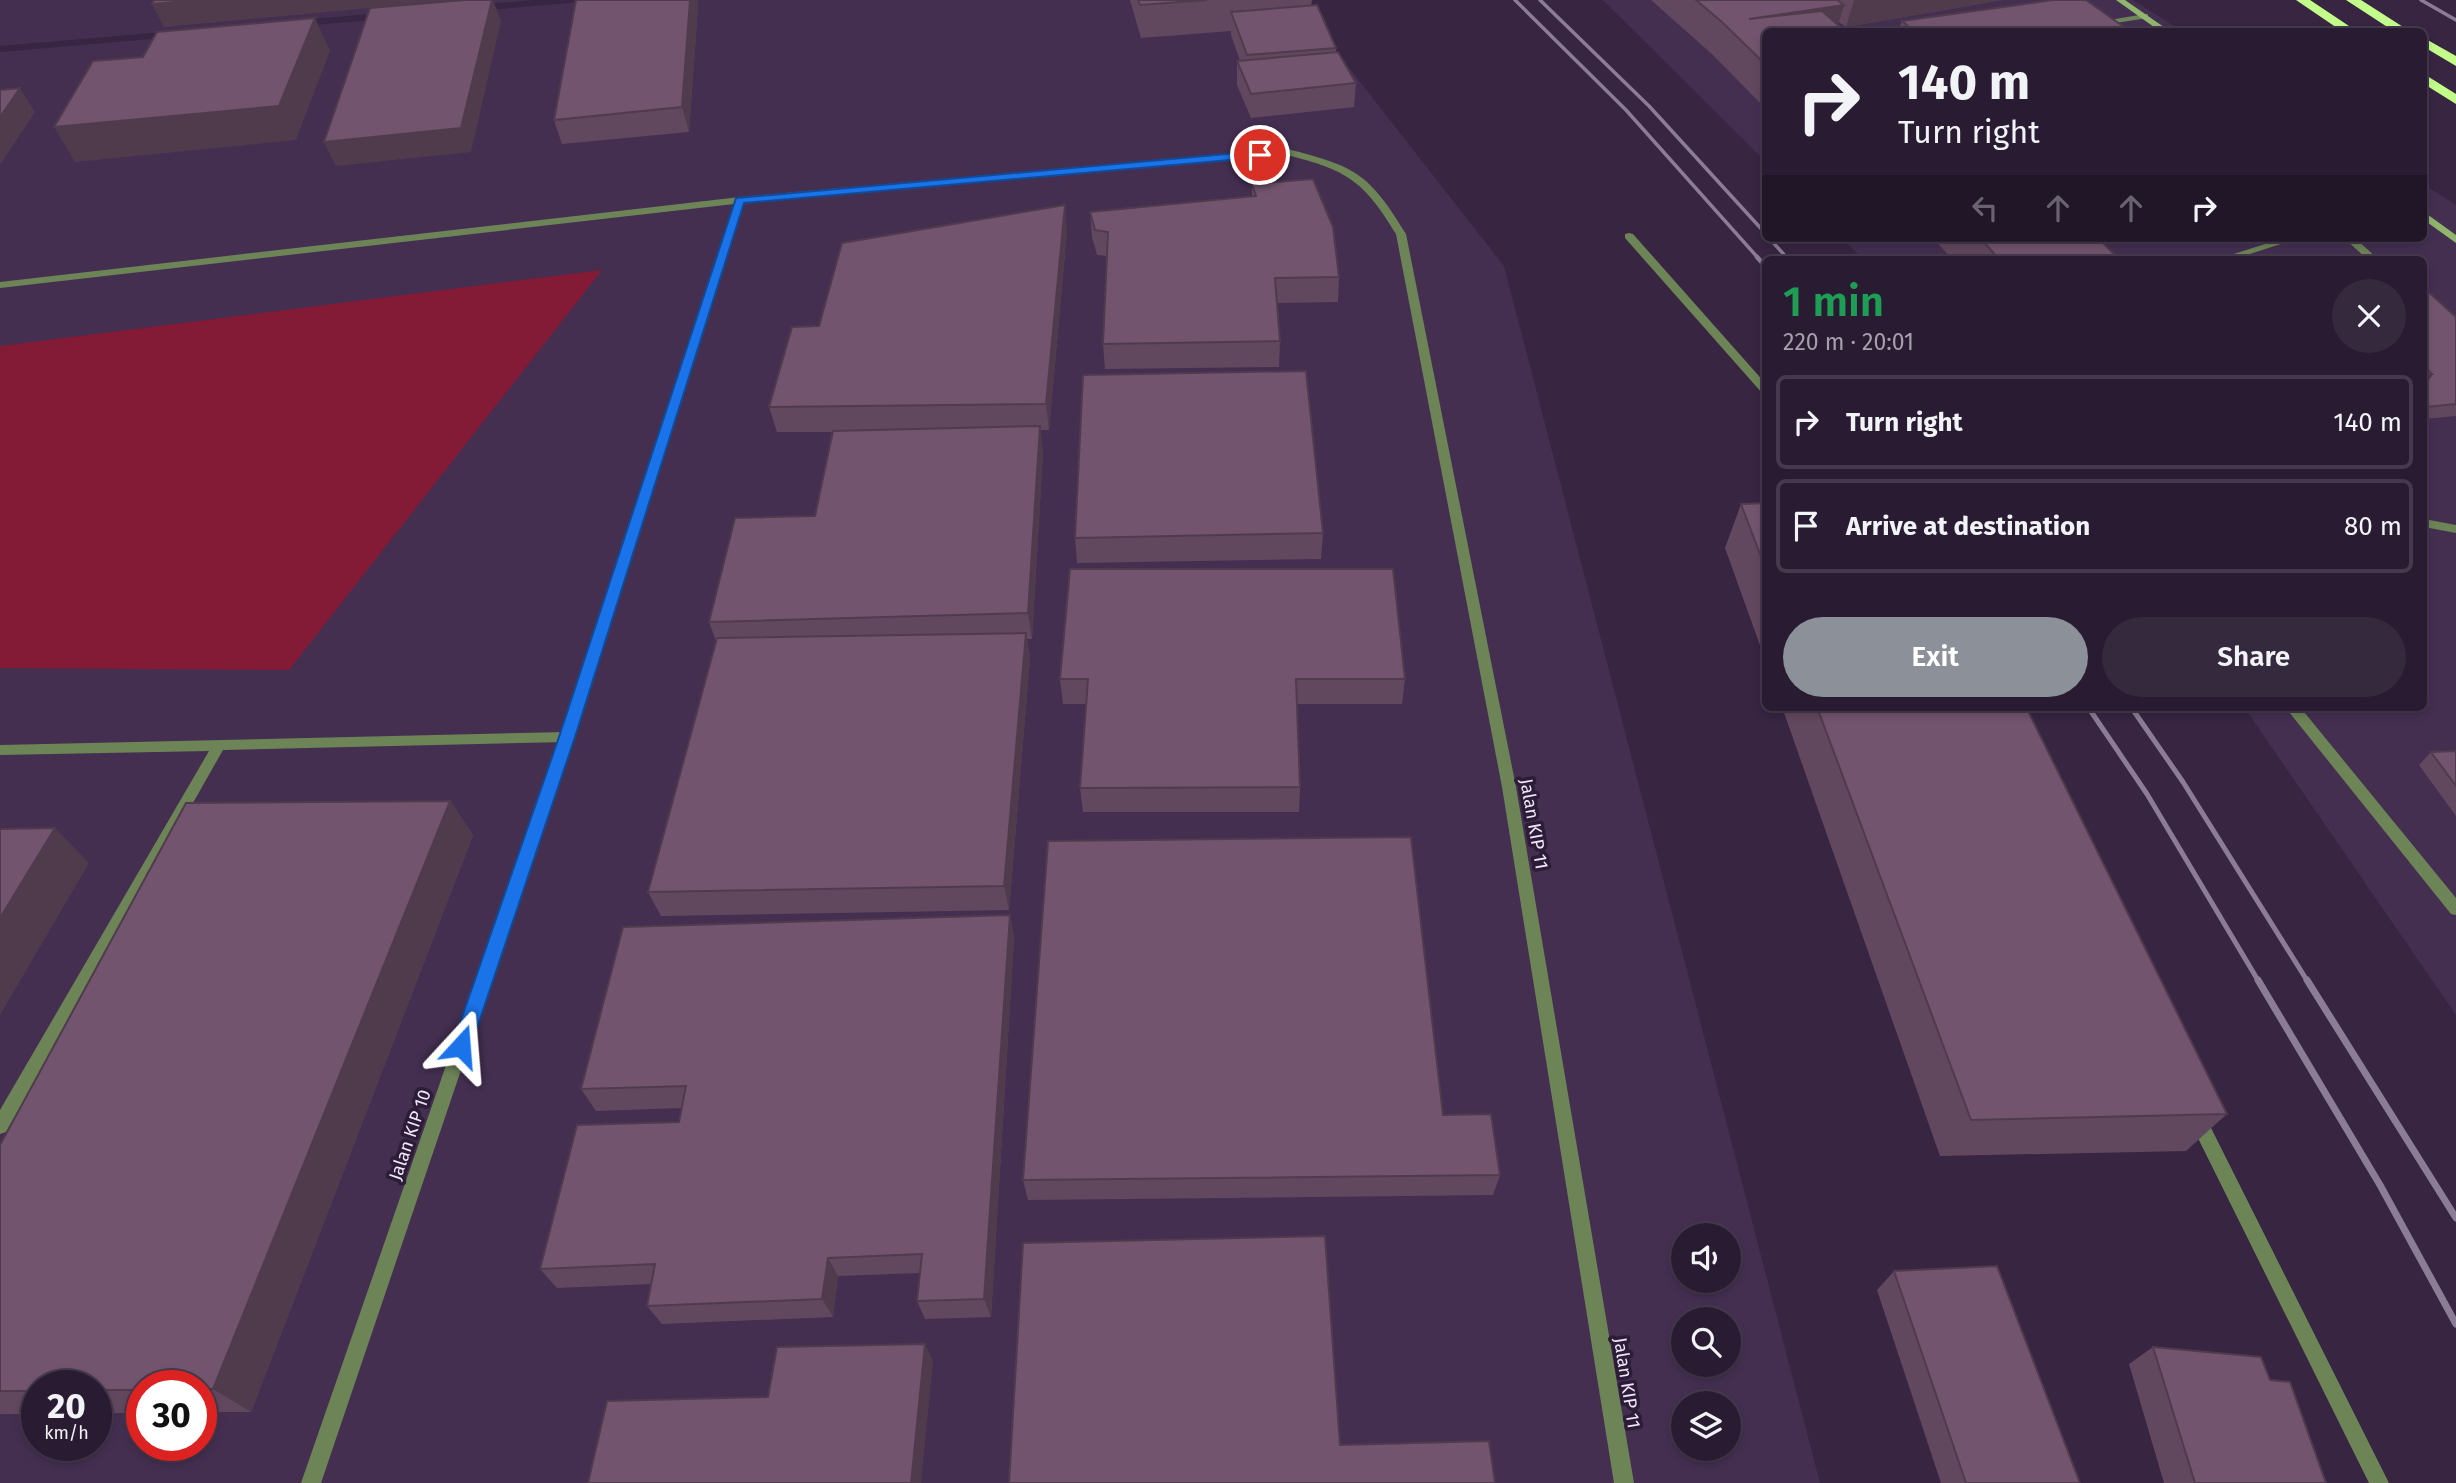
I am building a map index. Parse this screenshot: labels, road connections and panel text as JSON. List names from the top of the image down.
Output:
{
  "streets": {
    "street": ["Jalan KIP 11", "Jalan KIP 10"]
  },
  "crossings": [
    ["Jalan KIP 11", "Jalan KIP 10"]
  ],
  "page": {
    "turn": ["140 m", "Turn right"],
    "heading": ["1 min", "220 m · 20:01"],
    "list": [
      {
        "name": "Turn right",
        "value": "140 m"
      },
      {
        "name": "Arrive at destination",
        "value": "80 m"
      }
    ],
    "buttons": ["Exit", "Share"],
    "speed": "20 km/h",
    "limit": "30"
  }
}
